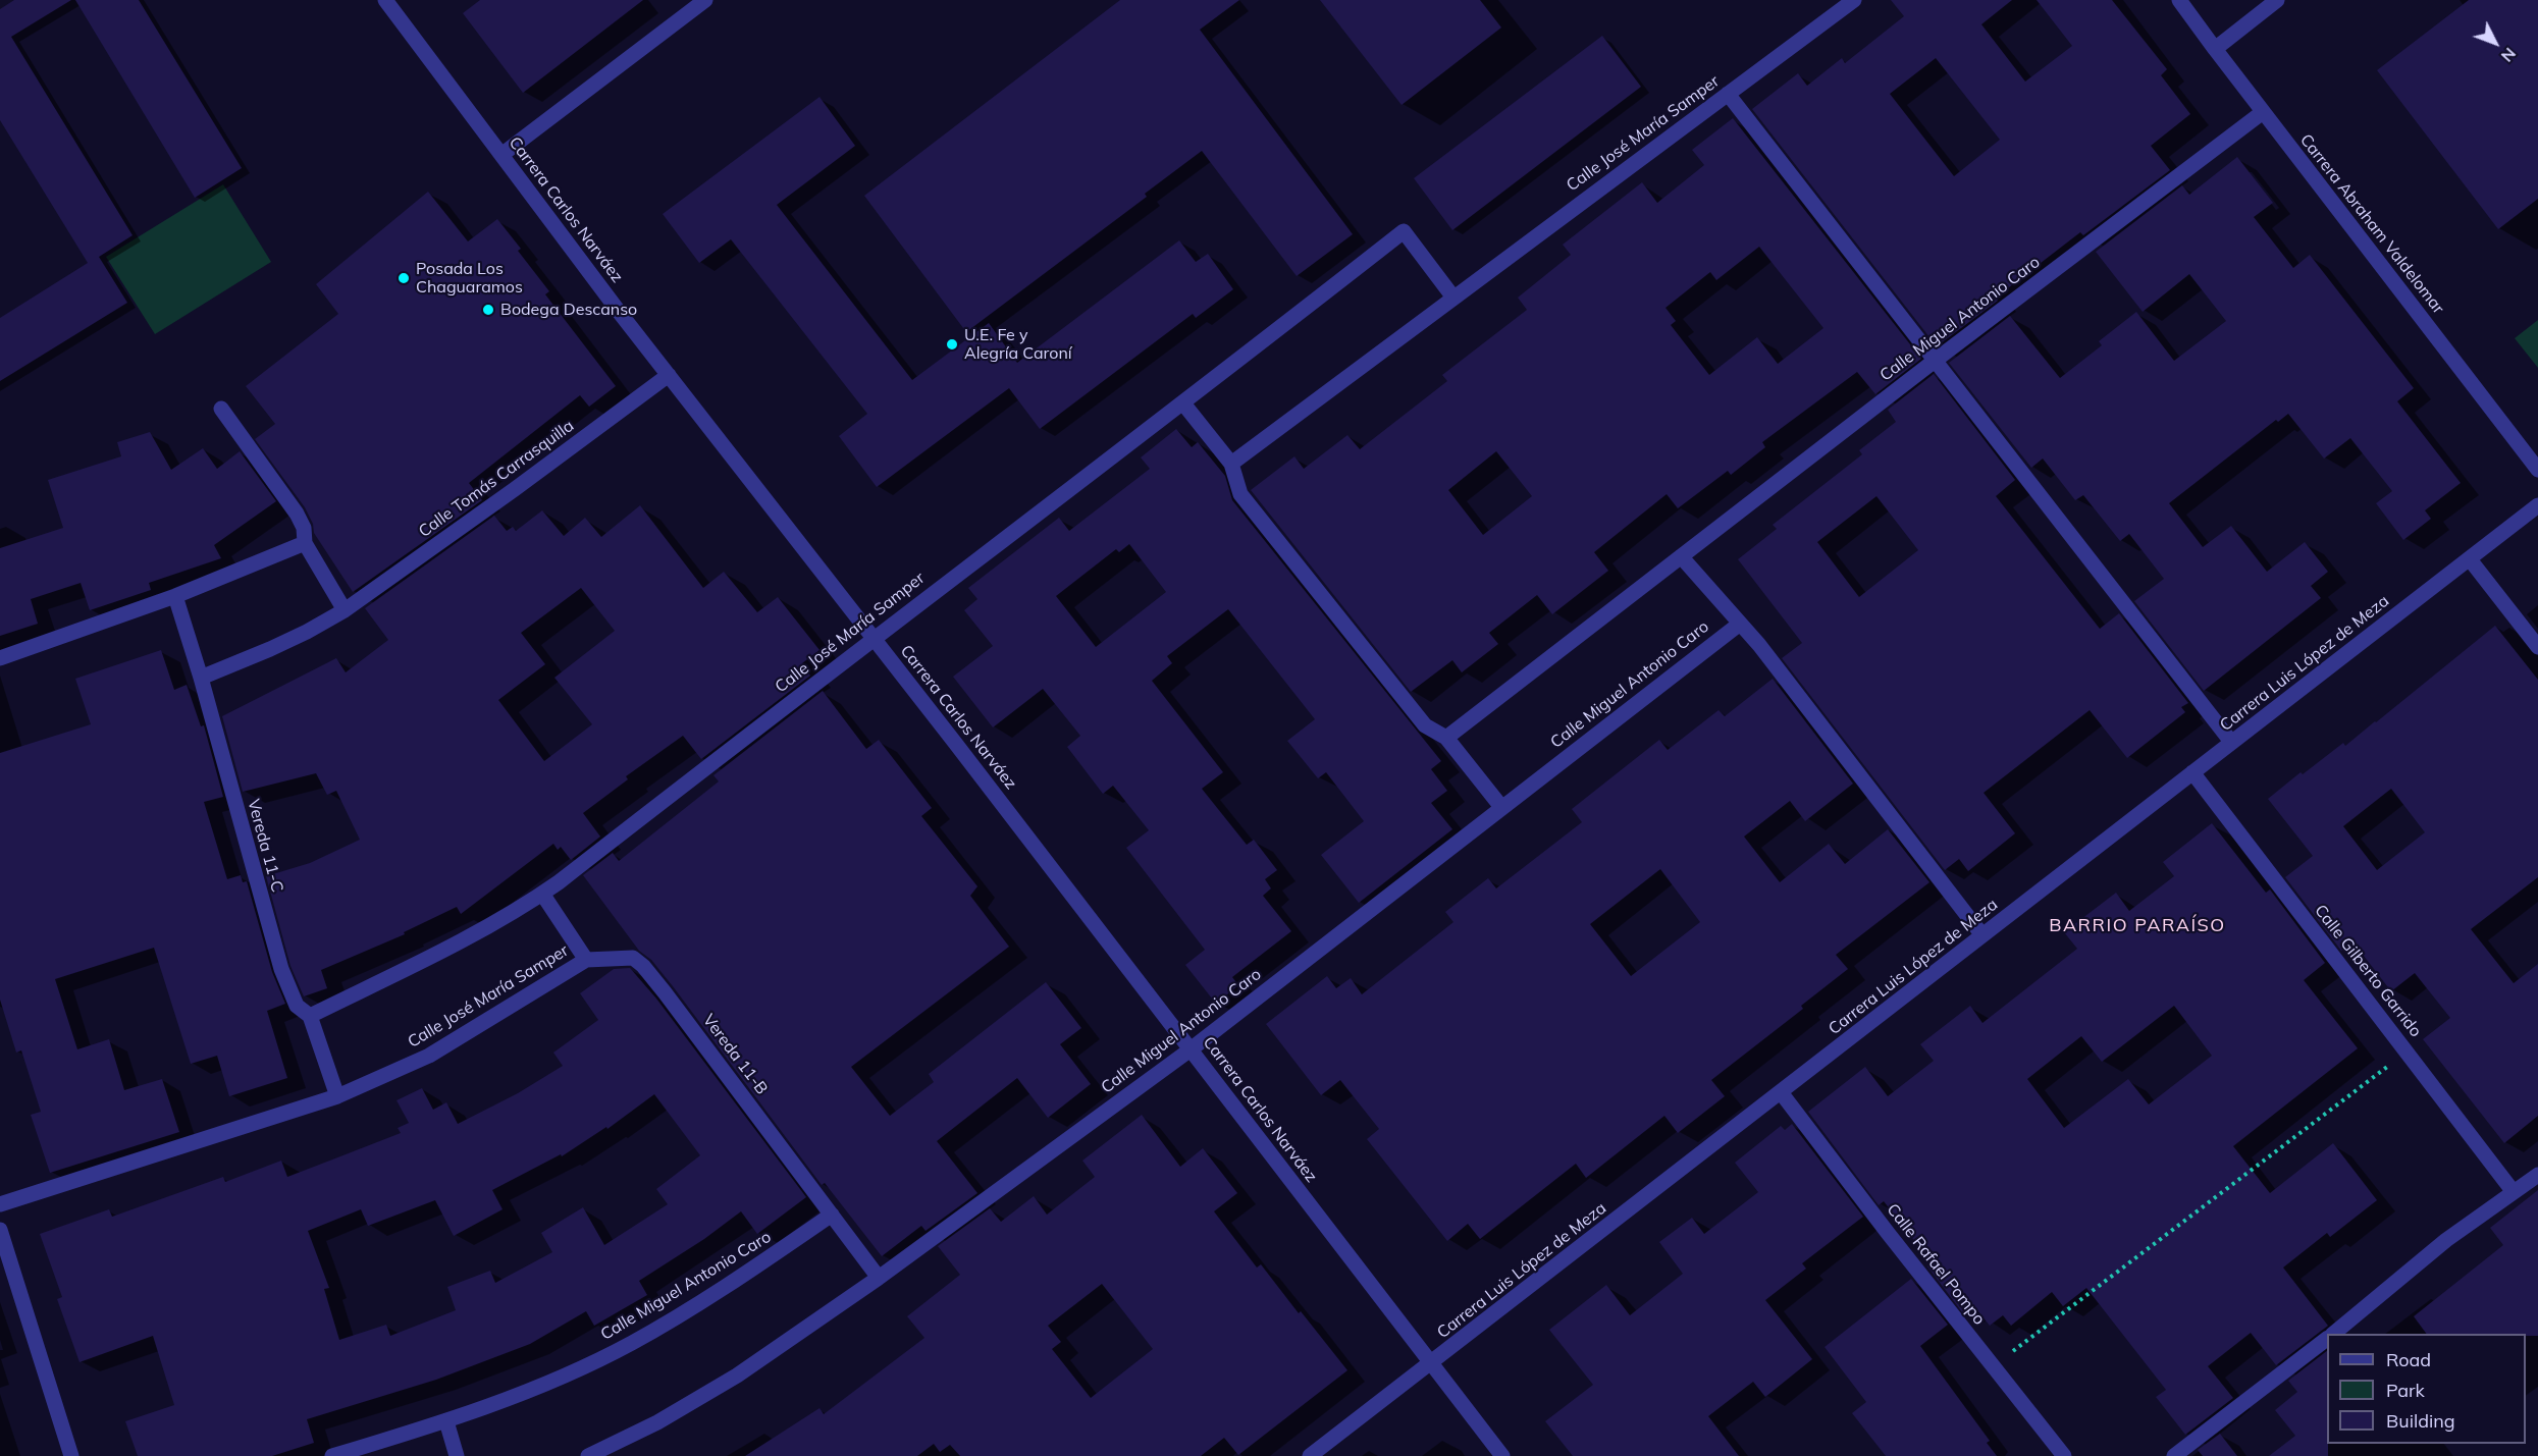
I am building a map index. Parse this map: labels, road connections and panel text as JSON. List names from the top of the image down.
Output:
{
  "streets": {
    "street": [
      "Calle José María Samper",
      "Carrera Carlos Narváez",
      "Carrera Abraham Valdelomar",
      "Calle Miguel Antonio Caro",
      "Calle Tomás Carrasquilla",
      "Carrera Luis López de Meza",
      "Vereda 11-C",
      "Calle Gilberto Garrido",
      "Vereda 11-B",
      "Calle Rafael Pompo"
    ]
  },
  "crossings": [
    ["Calle José María Samper", "Carrera Carlos Narváez"],
    ["Calle José María Samper", "Vereda 11-C"],
    ["Calle José María Samper", "Vereda 11-B"],
    ["Carrera Carlos Narváez", "Calle Miguel Antonio Caro"],
    ["Carrera Carlos Narváez", "Calle Tomás Carrasquilla"],
    ["Carrera Carlos Narváez", "Carrera Luis López de Meza"],
    ["Carrera Abraham Valdelomar", "Calle Miguel Antonio Caro"],
    ["Calle Miguel Antonio Caro", "Vereda 11-B"],
    ["Calle Tomás Carrasquilla", "Vereda 11-C"],
    ["Carrera Luis López de Meza", "Calle Gilberto Garrido"],
    ["Carrera Luis López de Meza", "Calle Rafael Pompo"]
  ],
  "districts": ["BARRIO PARAÍSO"],
  "places": ["Posada Los Chaguaramos", "Bodega Descanso", "U.E. Fe y Alegría Caroní"],
  "legend": ["Road", "Park", "Building"],
  "north": "bottom right"
}
